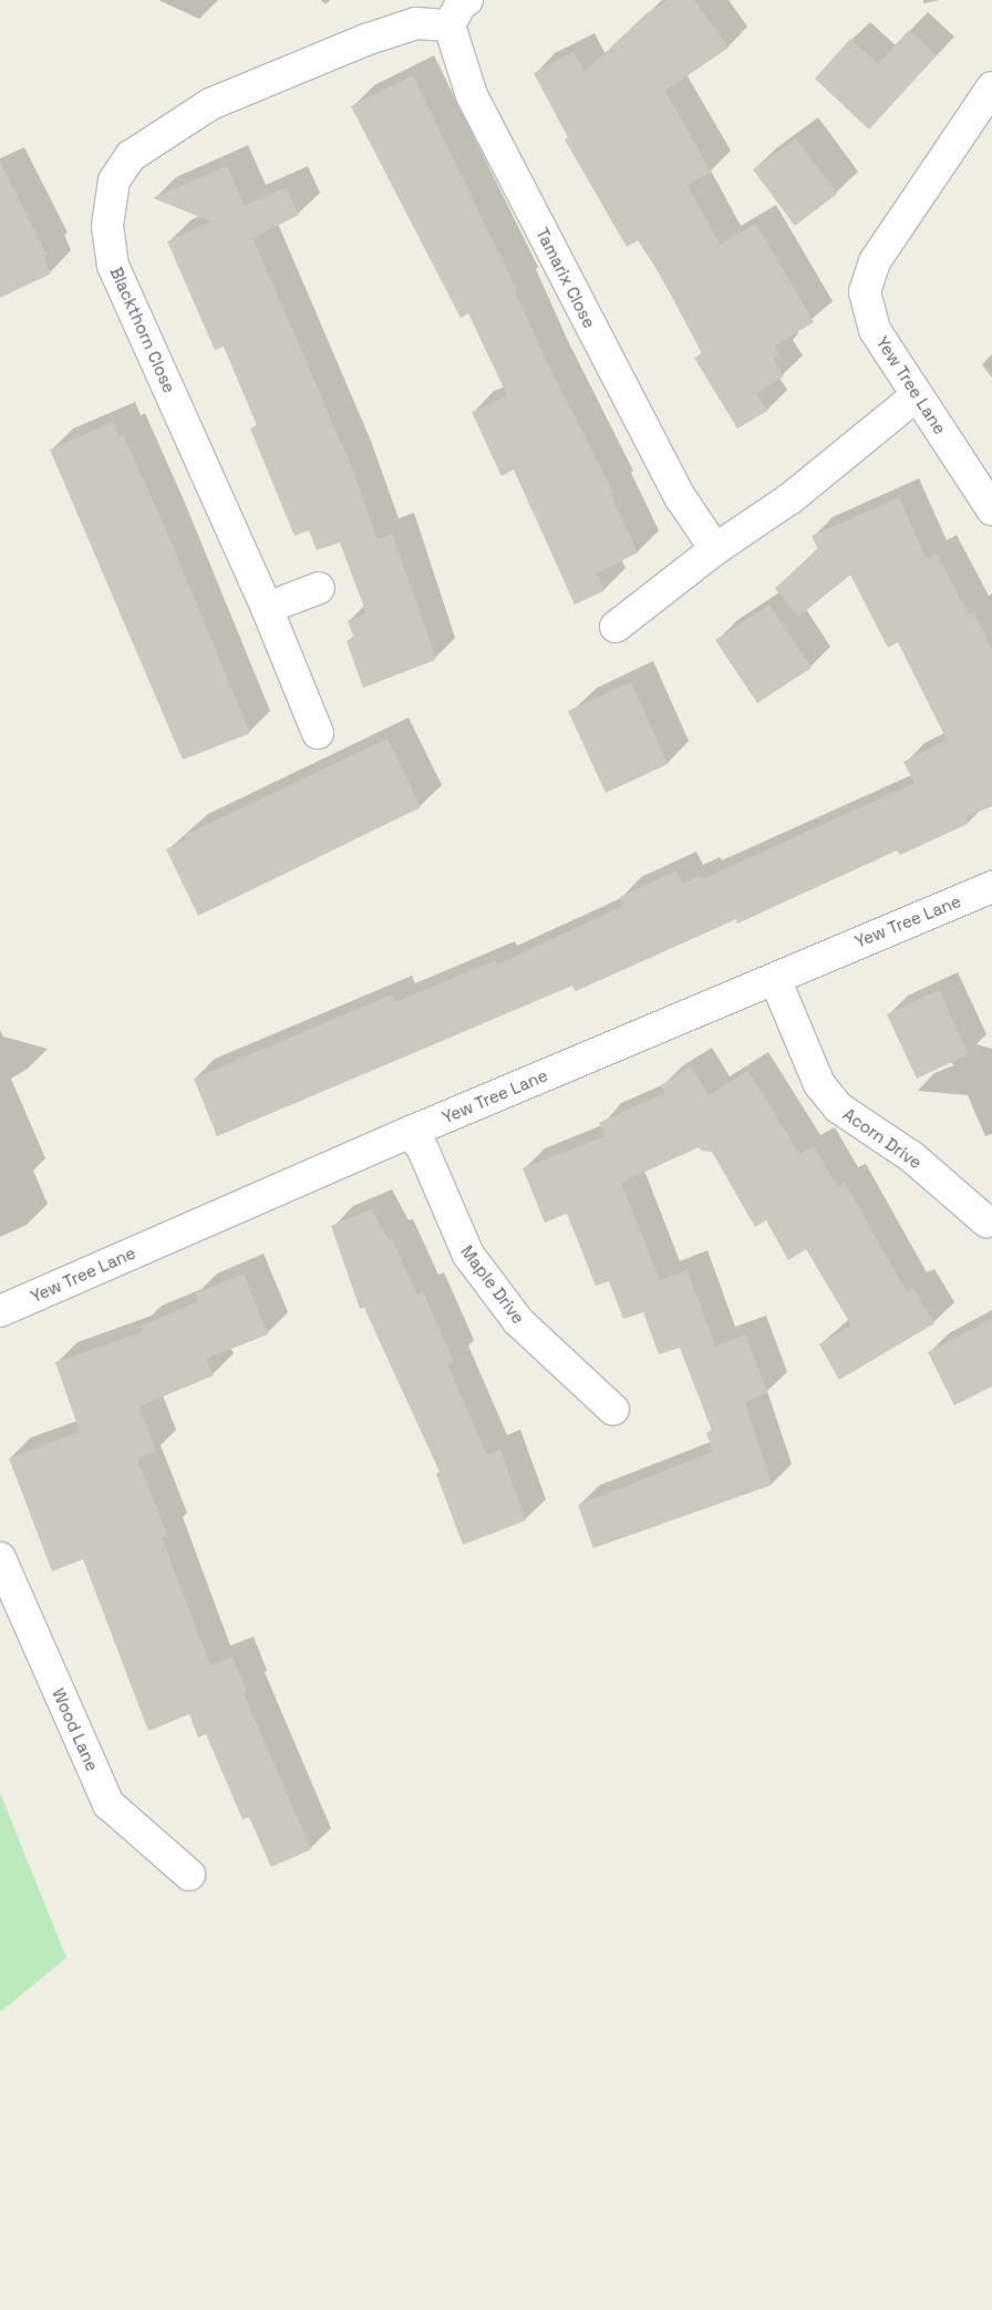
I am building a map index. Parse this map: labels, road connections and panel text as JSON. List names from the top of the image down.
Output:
{
  "streets": {
    "street": [
      "Tamarix Close",
      "Blackthorn Close",
      "Yew Tree Lane",
      "Acorn Drive",
      "Maple Drive",
      "Wood Lane"
    ]
  },
  "crossings": [
    ["Tamarix Close", "Blackthorn Close"],
    ["Yew Tree Lane", "Acorn Drive"],
    ["Yew Tree Lane", "Maple Drive"]
  ]
}
